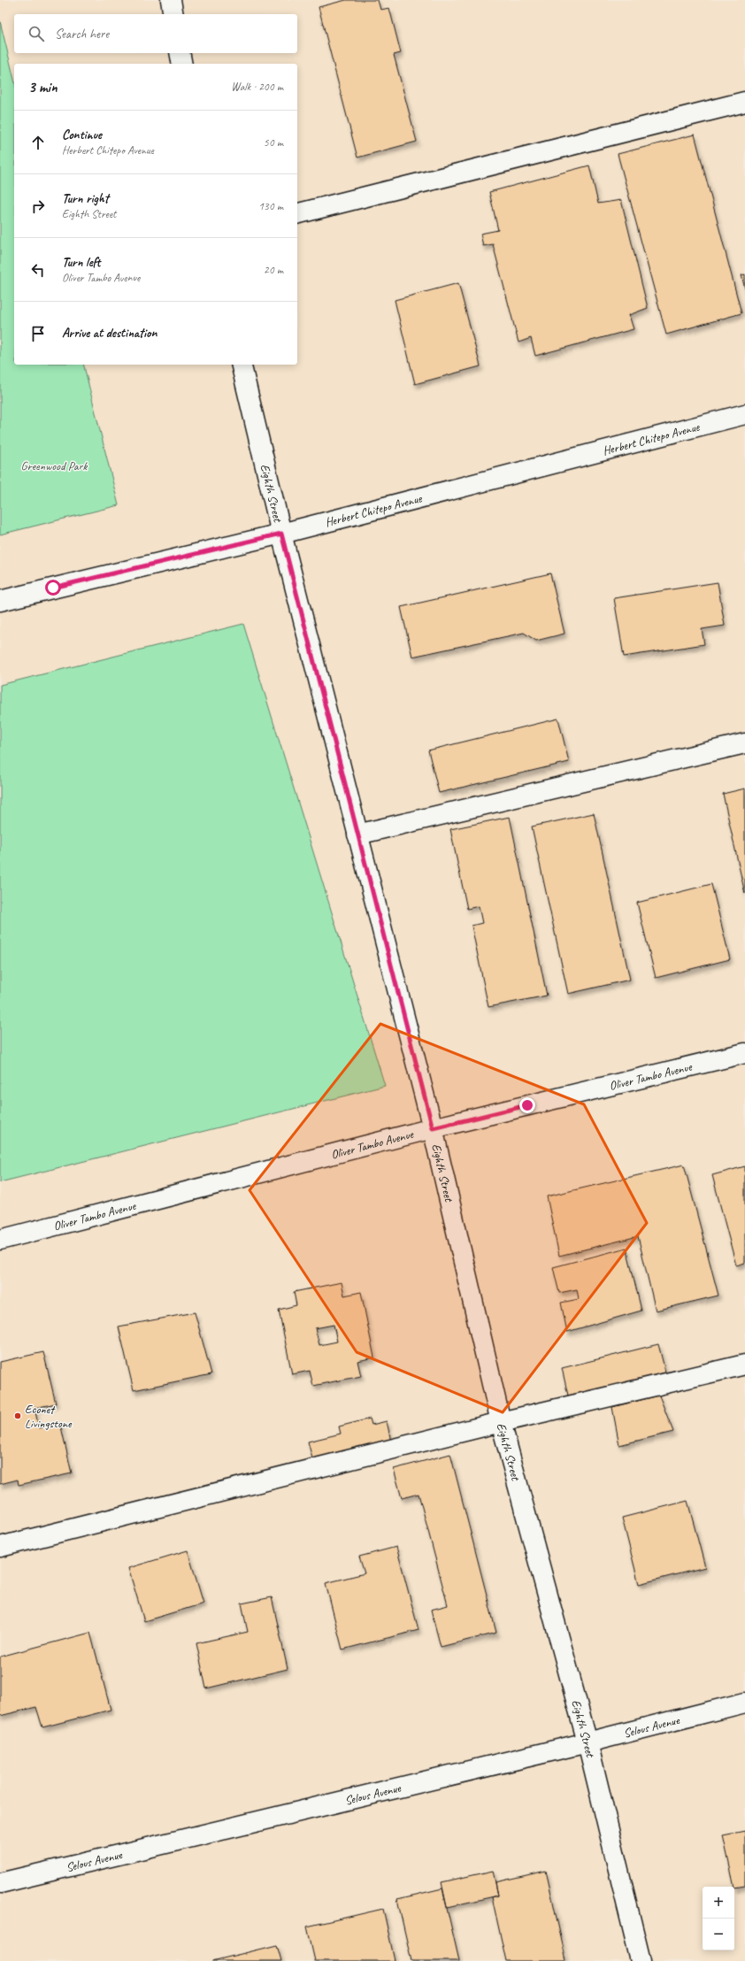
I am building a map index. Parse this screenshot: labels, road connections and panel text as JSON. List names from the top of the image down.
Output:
{
  "streets": {
    "street": [
      "Herbert Chitepo Avenue",
      "Eighth Street",
      "Oliver Tambo Avenue",
      "Selous Avenue"
    ]
  },
  "crossings": [
    ["Herbert Chitepo Avenue", "Eighth Street"],
    ["Eighth Street", "Oliver Tambo Avenue"],
    ["Eighth Street", "Selous Avenue"]
  ],
  "parks": ["Greenwood Park"],
  "places": ["Econet Livingstone"],
  "page": {
    "search": "Search here",
    "heading": ["3 min", "Walk · 200 m"],
    "list": [
      ["Continue", "Herbert Chitepo Avenue", "50 m"],
      ["Turn right", "Eighth Street", "130 m"],
      ["Turn left", "Oliver Tambo Avenue", "20 m"],
      "Arrive at destination"
    ],
    "map_buttons": ["+", "−"]
  }
}
